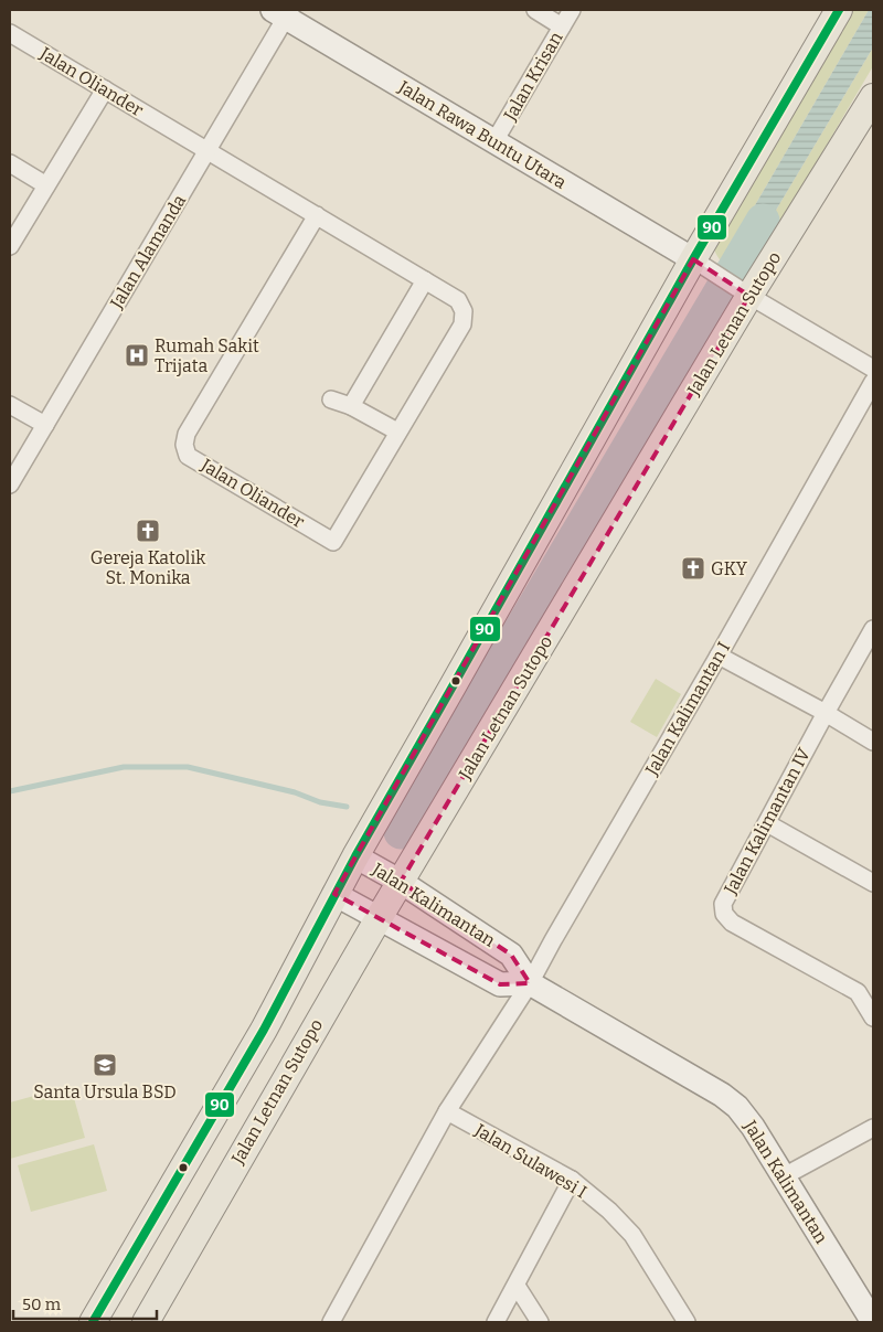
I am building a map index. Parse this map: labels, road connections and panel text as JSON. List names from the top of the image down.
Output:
{
  "streets": {
    "main road": ["Jalan Letnan Sutopo"],
    "street": [
      "Jalan Krisan",
      "Jalan Oliander",
      "Jalan Rawa Buntu Utara",
      "Jalan Alamanda",
      "Jalan Kalimantan I",
      "Jalan Kalimantan IV",
      "Jalan Kalimantan",
      "Jalan Sulawesi I"
    ]
  },
  "crossings": [
    ["Jalan Krisan", "Jalan Rawa Buntu Utara"],
    ["Jalan Oliander", "Jalan Alamanda"],
    ["Jalan Rawa Buntu Utara", "Jalan Alamanda"],
    ["Jalan Letnan Sutopo", "Jalan Kalimantan"],
    ["Jalan Kalimantan I", "Jalan Kalimantan"],
    ["Jalan Kalimantan I", "Jalan Sulawesi I"]
  ],
  "places": {
    "hospital": ["Rumah Sakit Trijata"],
    "church": ["Gereja Katolik St. Monika", "GKY"],
    "school or university": ["Santa Ursula BSD"]
  },
  "lines": ["transit line 90"],
  "scale_bar": "50 m"
}
